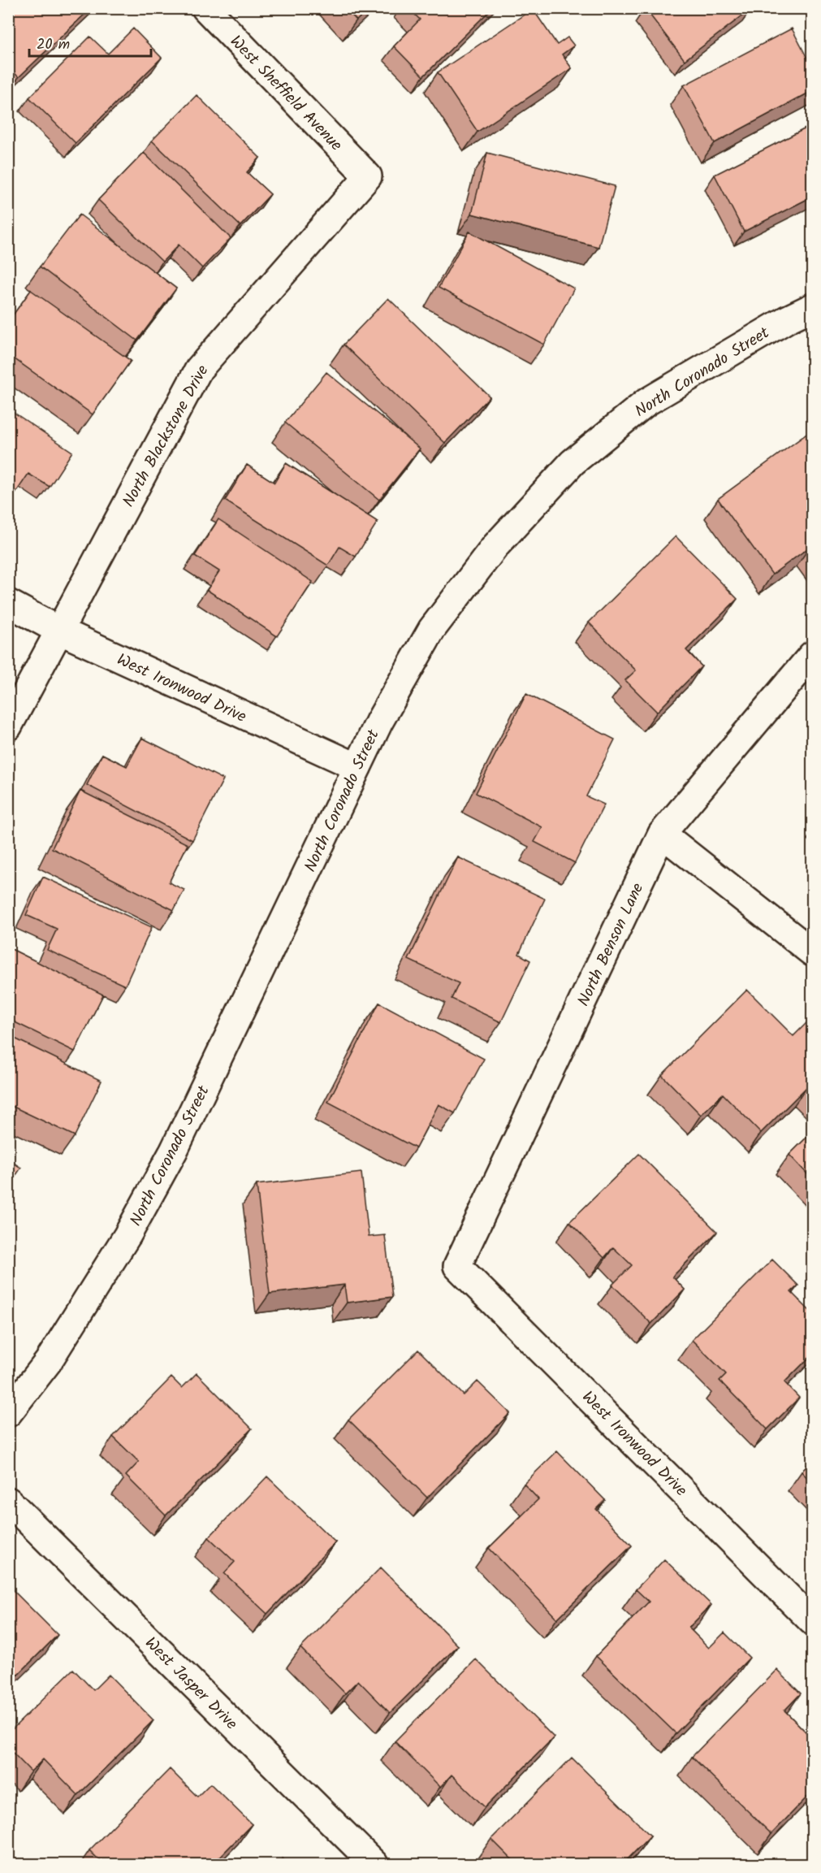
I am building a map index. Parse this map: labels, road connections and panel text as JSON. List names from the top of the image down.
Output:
{
  "streets": {
    "street": [
      "West Sheffield Avenue",
      "North Coronado Street",
      "North Blackstone Drive",
      "West Ironwood Drive",
      "North Benson Lane",
      "West Jasper Drive"
    ]
  },
  "crossings": [
    ["West Sheffield Avenue", "North Blackstone Drive"],
    ["North Coronado Street", "West Ironwood Drive"],
    ["North Blackstone Drive", "West Ironwood Drive"],
    ["West Ironwood Drive", "North Benson Lane"]
  ],
  "scale_bar": "20 m"
}
